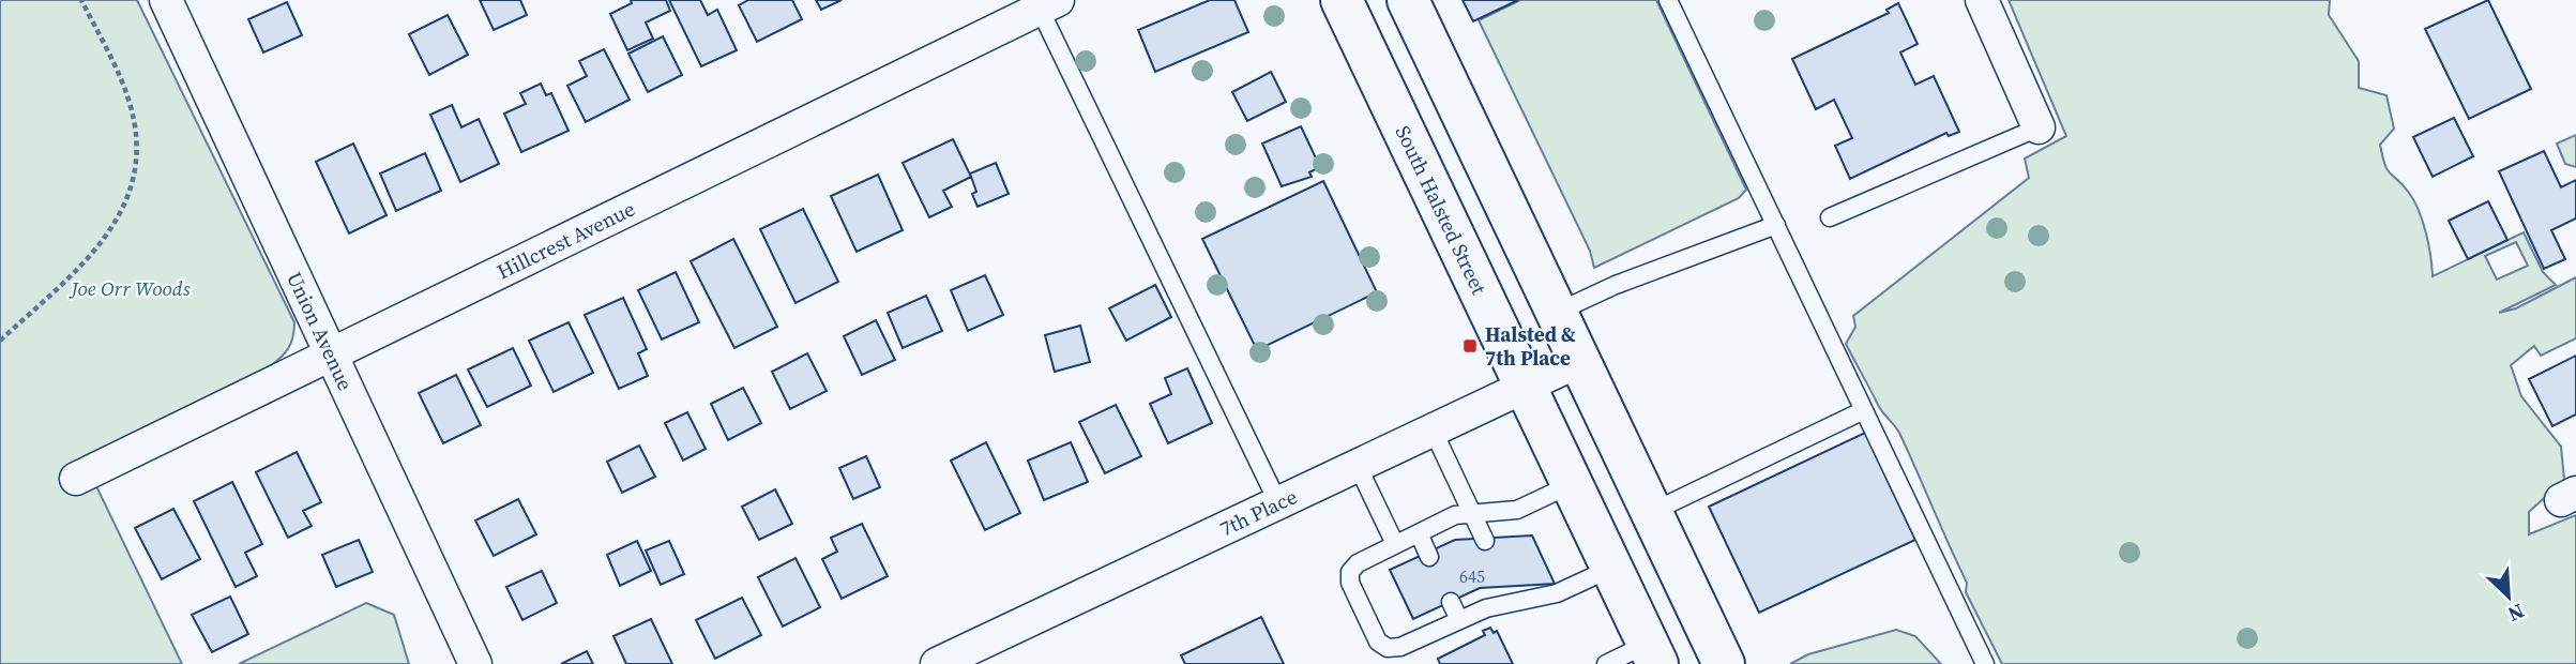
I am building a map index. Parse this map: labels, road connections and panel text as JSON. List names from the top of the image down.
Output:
{
  "streets": {
    "main road": ["South Halsted Street"],
    "street": ["Hillcrest Avenue", "Union Avenue", "7th Place"]
  },
  "crossings": [
    ["South Halsted Street", "7th Place"],
    ["Hillcrest Avenue", "Union Avenue"]
  ],
  "parks": ["Joe Orr Woods"],
  "places": {
    "transit": ["Halsted & 7th Place"]
  },
  "house_numbers": ["645"],
  "north": "bottom right"
}
